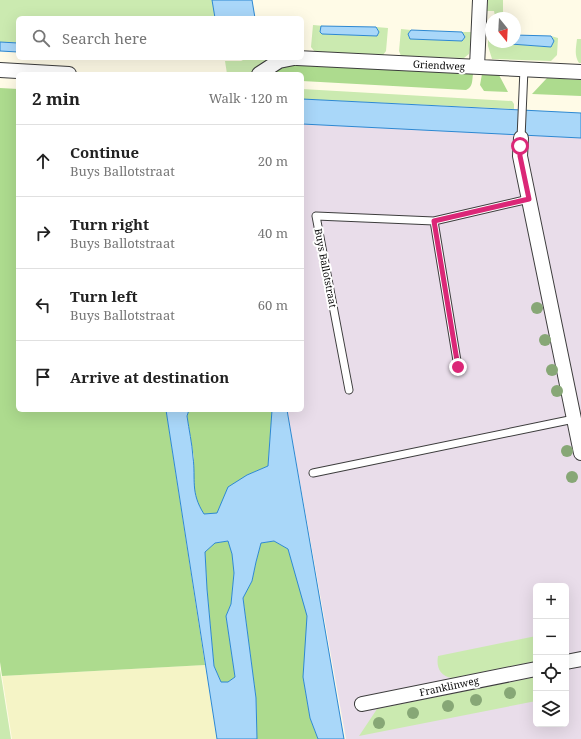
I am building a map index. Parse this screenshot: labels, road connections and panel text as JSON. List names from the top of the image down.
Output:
{
  "streets": {
    "street": ["Griendweg", "Franklinweg"],
    "lane": ["Buys Ballotstraat"]
  },
  "north": "bottom",
  "page": {
    "search": "Search here",
    "heading": ["2 min", "Walk · 120 m"],
    "list": [
      ["Continue", "Buys Ballotstraat", "20 m"],
      ["Turn right", "Buys Ballotstraat", "40 m"],
      ["Turn left", "Buys Ballotstraat", "60 m"],
      "Arrive at destination"
    ],
    "map_buttons": ["+", "−"]
  }
}
